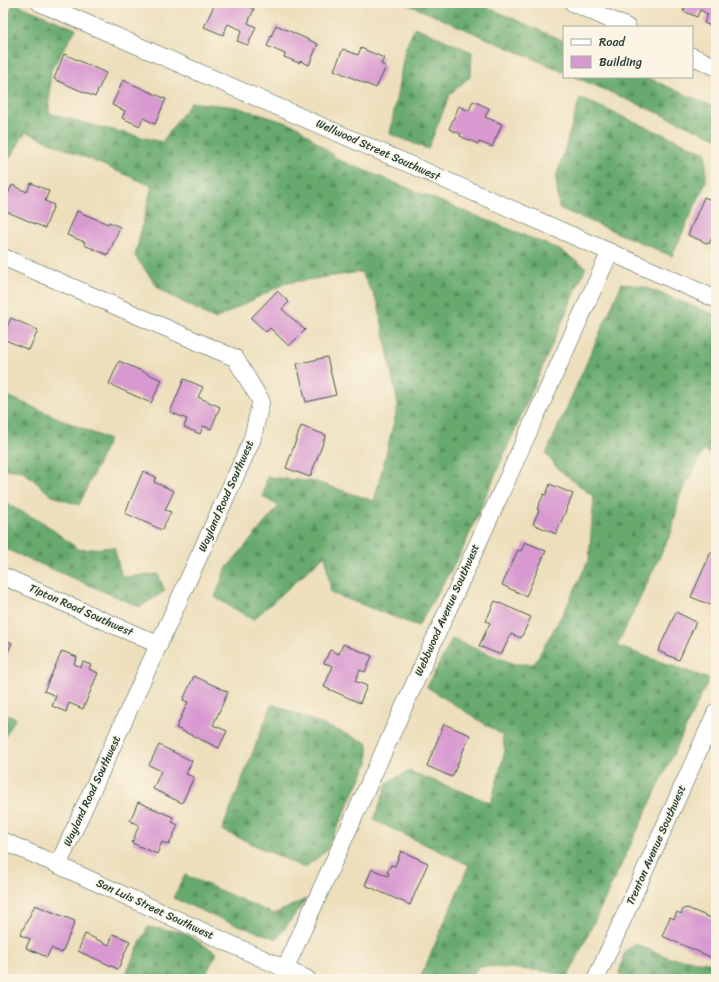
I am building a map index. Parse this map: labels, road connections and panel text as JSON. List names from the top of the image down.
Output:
{
  "streets": {
    "street": [
      "Wellwood Street Southwest",
      "Wayland Road Southwest",
      "Tipton Road Southwest",
      "Webbwood Avenue Southwest",
      "Trenton Avenue Southwest",
      "San Luis Street Southwest"
    ]
  },
  "crossings": [
    ["Wellwood Street Southwest", "Webbwood Avenue Southwest"],
    ["Wayland Road Southwest", "Tipton Road Southwest"],
    ["Wayland Road Southwest", "San Luis Street Southwest"],
    ["Webbwood Avenue Southwest", "San Luis Street Southwest"]
  ],
  "legend": ["Road", "Building"]
}
